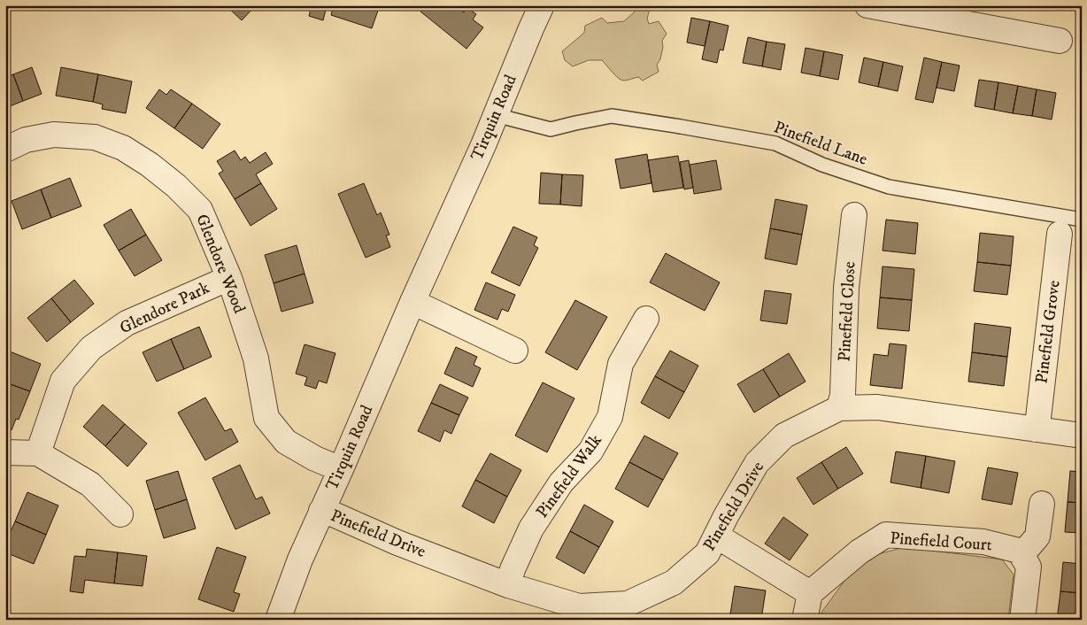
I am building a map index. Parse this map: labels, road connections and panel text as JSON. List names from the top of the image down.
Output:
{
  "streets": {
    "street": [
      "Tirquin Road",
      "Glendore Wood",
      "Glendore Park",
      "Pinefield Close",
      "Pinefield Grove",
      "Pinefield Walk",
      "Pinefield Drive",
      "Pinefield Court"
    ],
    "lane": ["Pinefield Lane"]
  },
  "crossings": [
    ["Tirquin Road", "Pinefield Lane"],
    ["Tirquin Road", "Glendore Wood"],
    ["Tirquin Road", "Pinefield Drive"],
    ["Glendore Wood", "Glendore Park"],
    ["Pinefield Close", "Pinefield Drive"],
    ["Pinefield Grove", "Pinefield Drive"],
    ["Pinefield Walk", "Pinefield Drive"]
  ]
}
